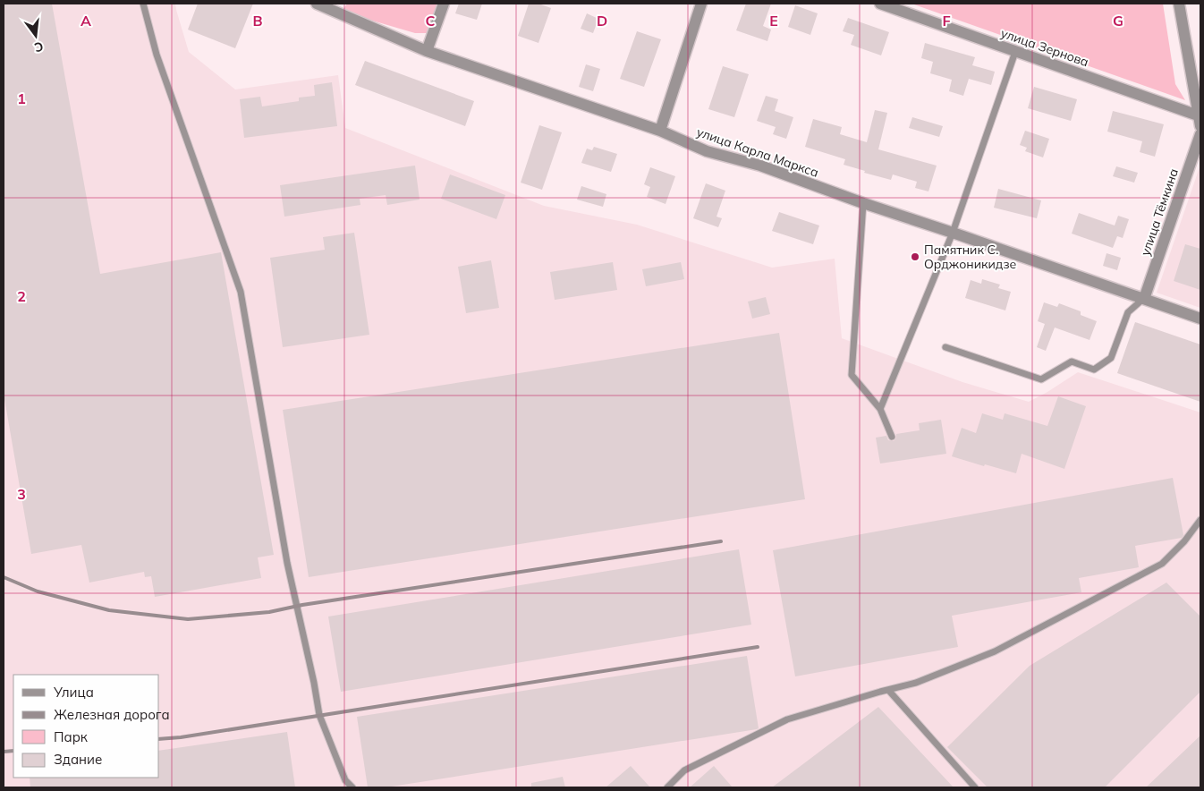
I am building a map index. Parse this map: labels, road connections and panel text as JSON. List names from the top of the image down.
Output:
{
  "streets": {
    "street": ["улица Зернова", "улица Карла Маркса", "улица Тёмкина"]
  },
  "crossings": [
    ["улица Карла Маркса", "улица Тёмкина"]
  ],
  "places": ["Памятник С. Орджоникидзе"],
  "legend": [
    "Улица",
    "Железная дорога",
    "Парк",
    "Здание"
  ],
  "north": "bottom",
  "grid": {
    "columns": [
      "A",
      "B",
      "C",
      "D",
      "E",
      "F",
      "G"
    ],
    "rows": ["1", "2", "3"]
  }
}
